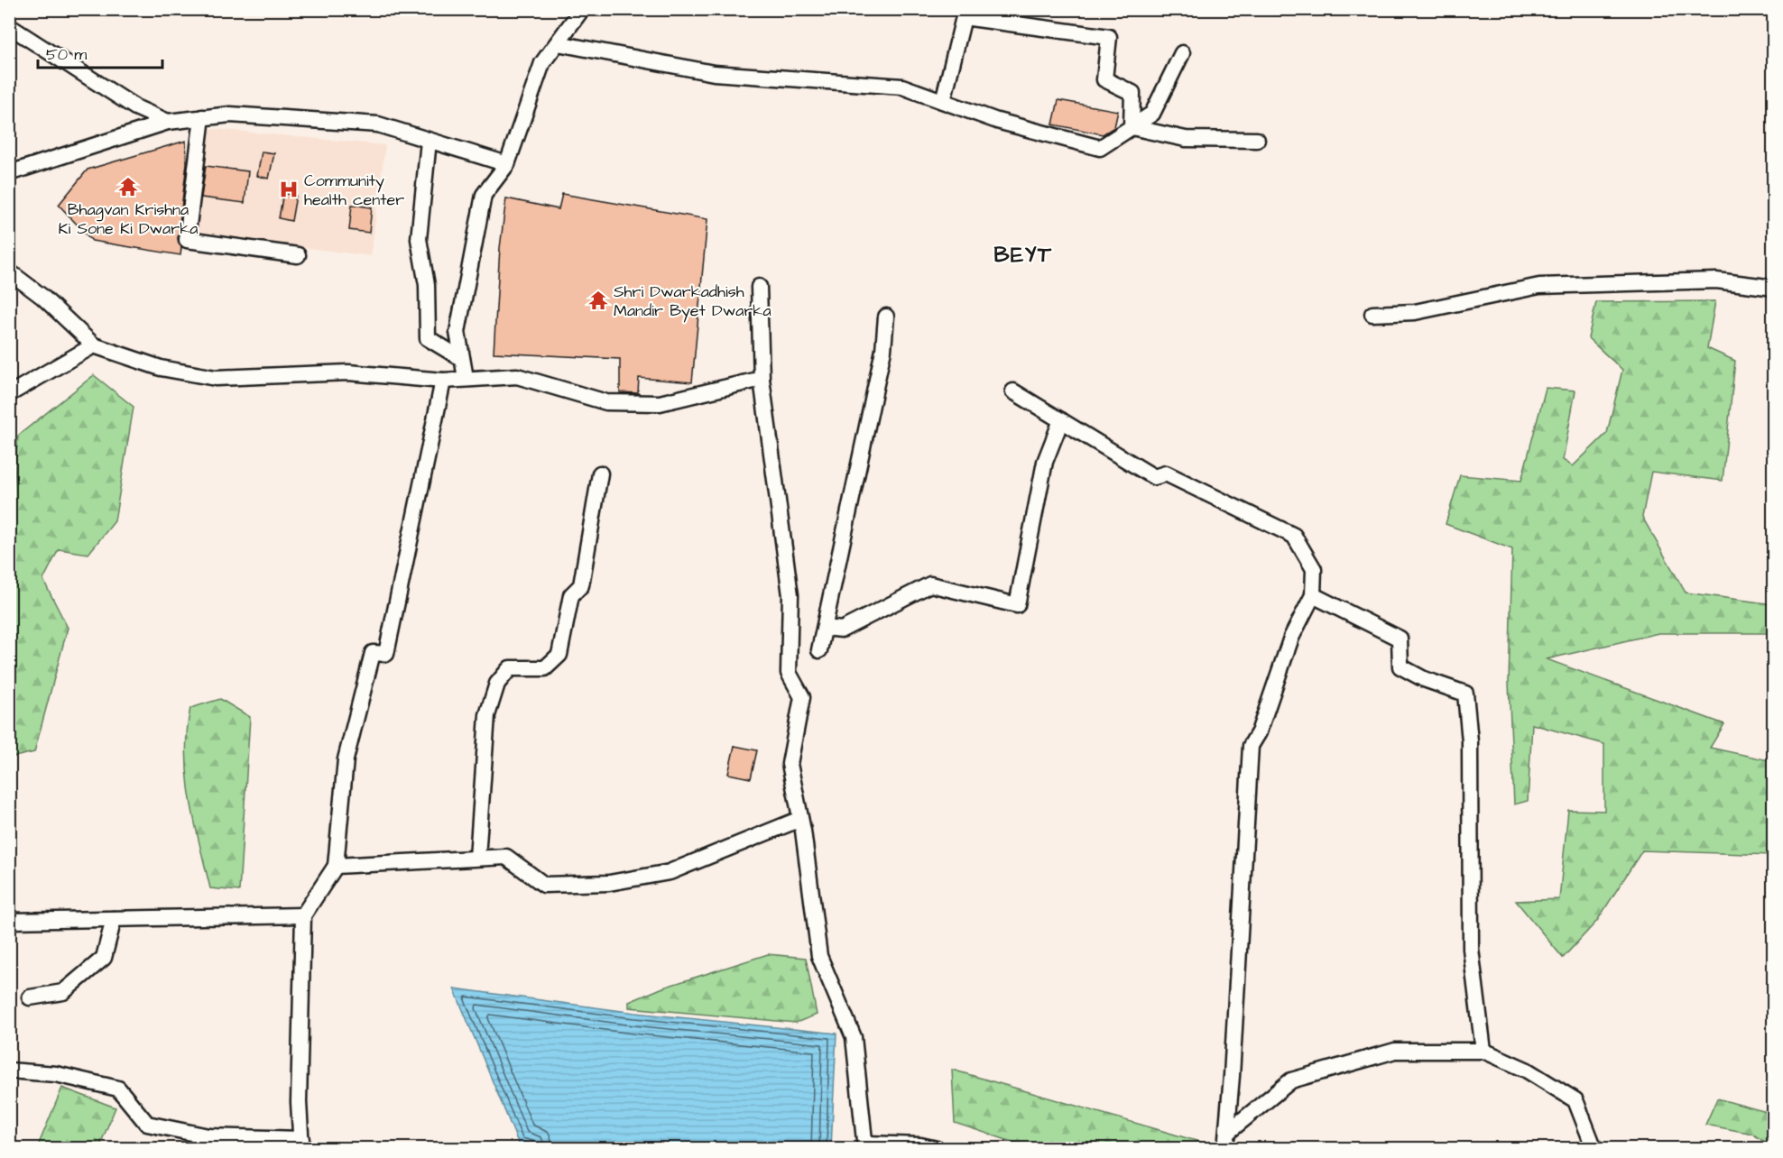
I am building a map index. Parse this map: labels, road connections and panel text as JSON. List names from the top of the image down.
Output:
{
  "districts": ["BEYT"],
  "places": {
    "temple": ["Bhagvan Krishna Ki Sone Ki Dwarka", "Shri Dwarkadhish Mandir Byet Dwarka"],
    "hospital": ["Community health center"]
  },
  "scale_bar": "50 m"
}
